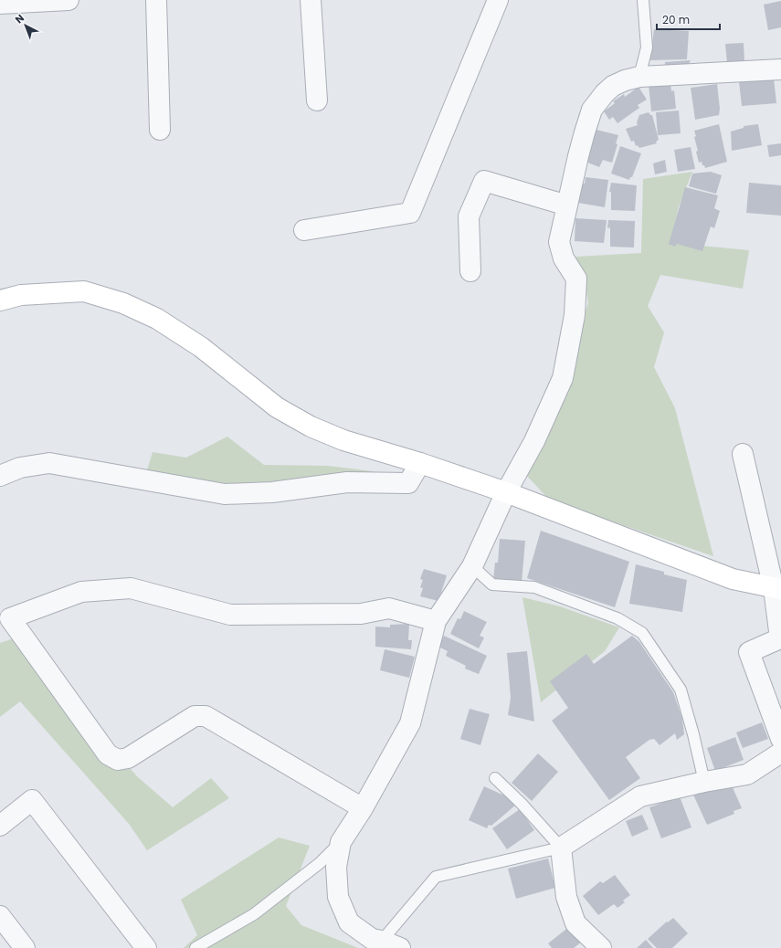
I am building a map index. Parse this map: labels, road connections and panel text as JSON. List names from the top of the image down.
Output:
{
  "scale_bar": "20 m",
  "north": "top left"
}
